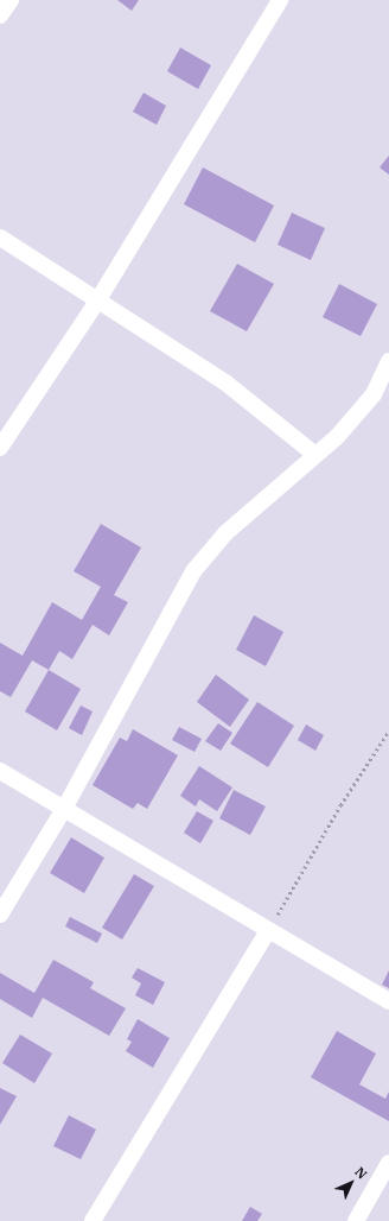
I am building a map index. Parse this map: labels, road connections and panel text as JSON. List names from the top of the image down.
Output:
{
  "north": "top right"
}
